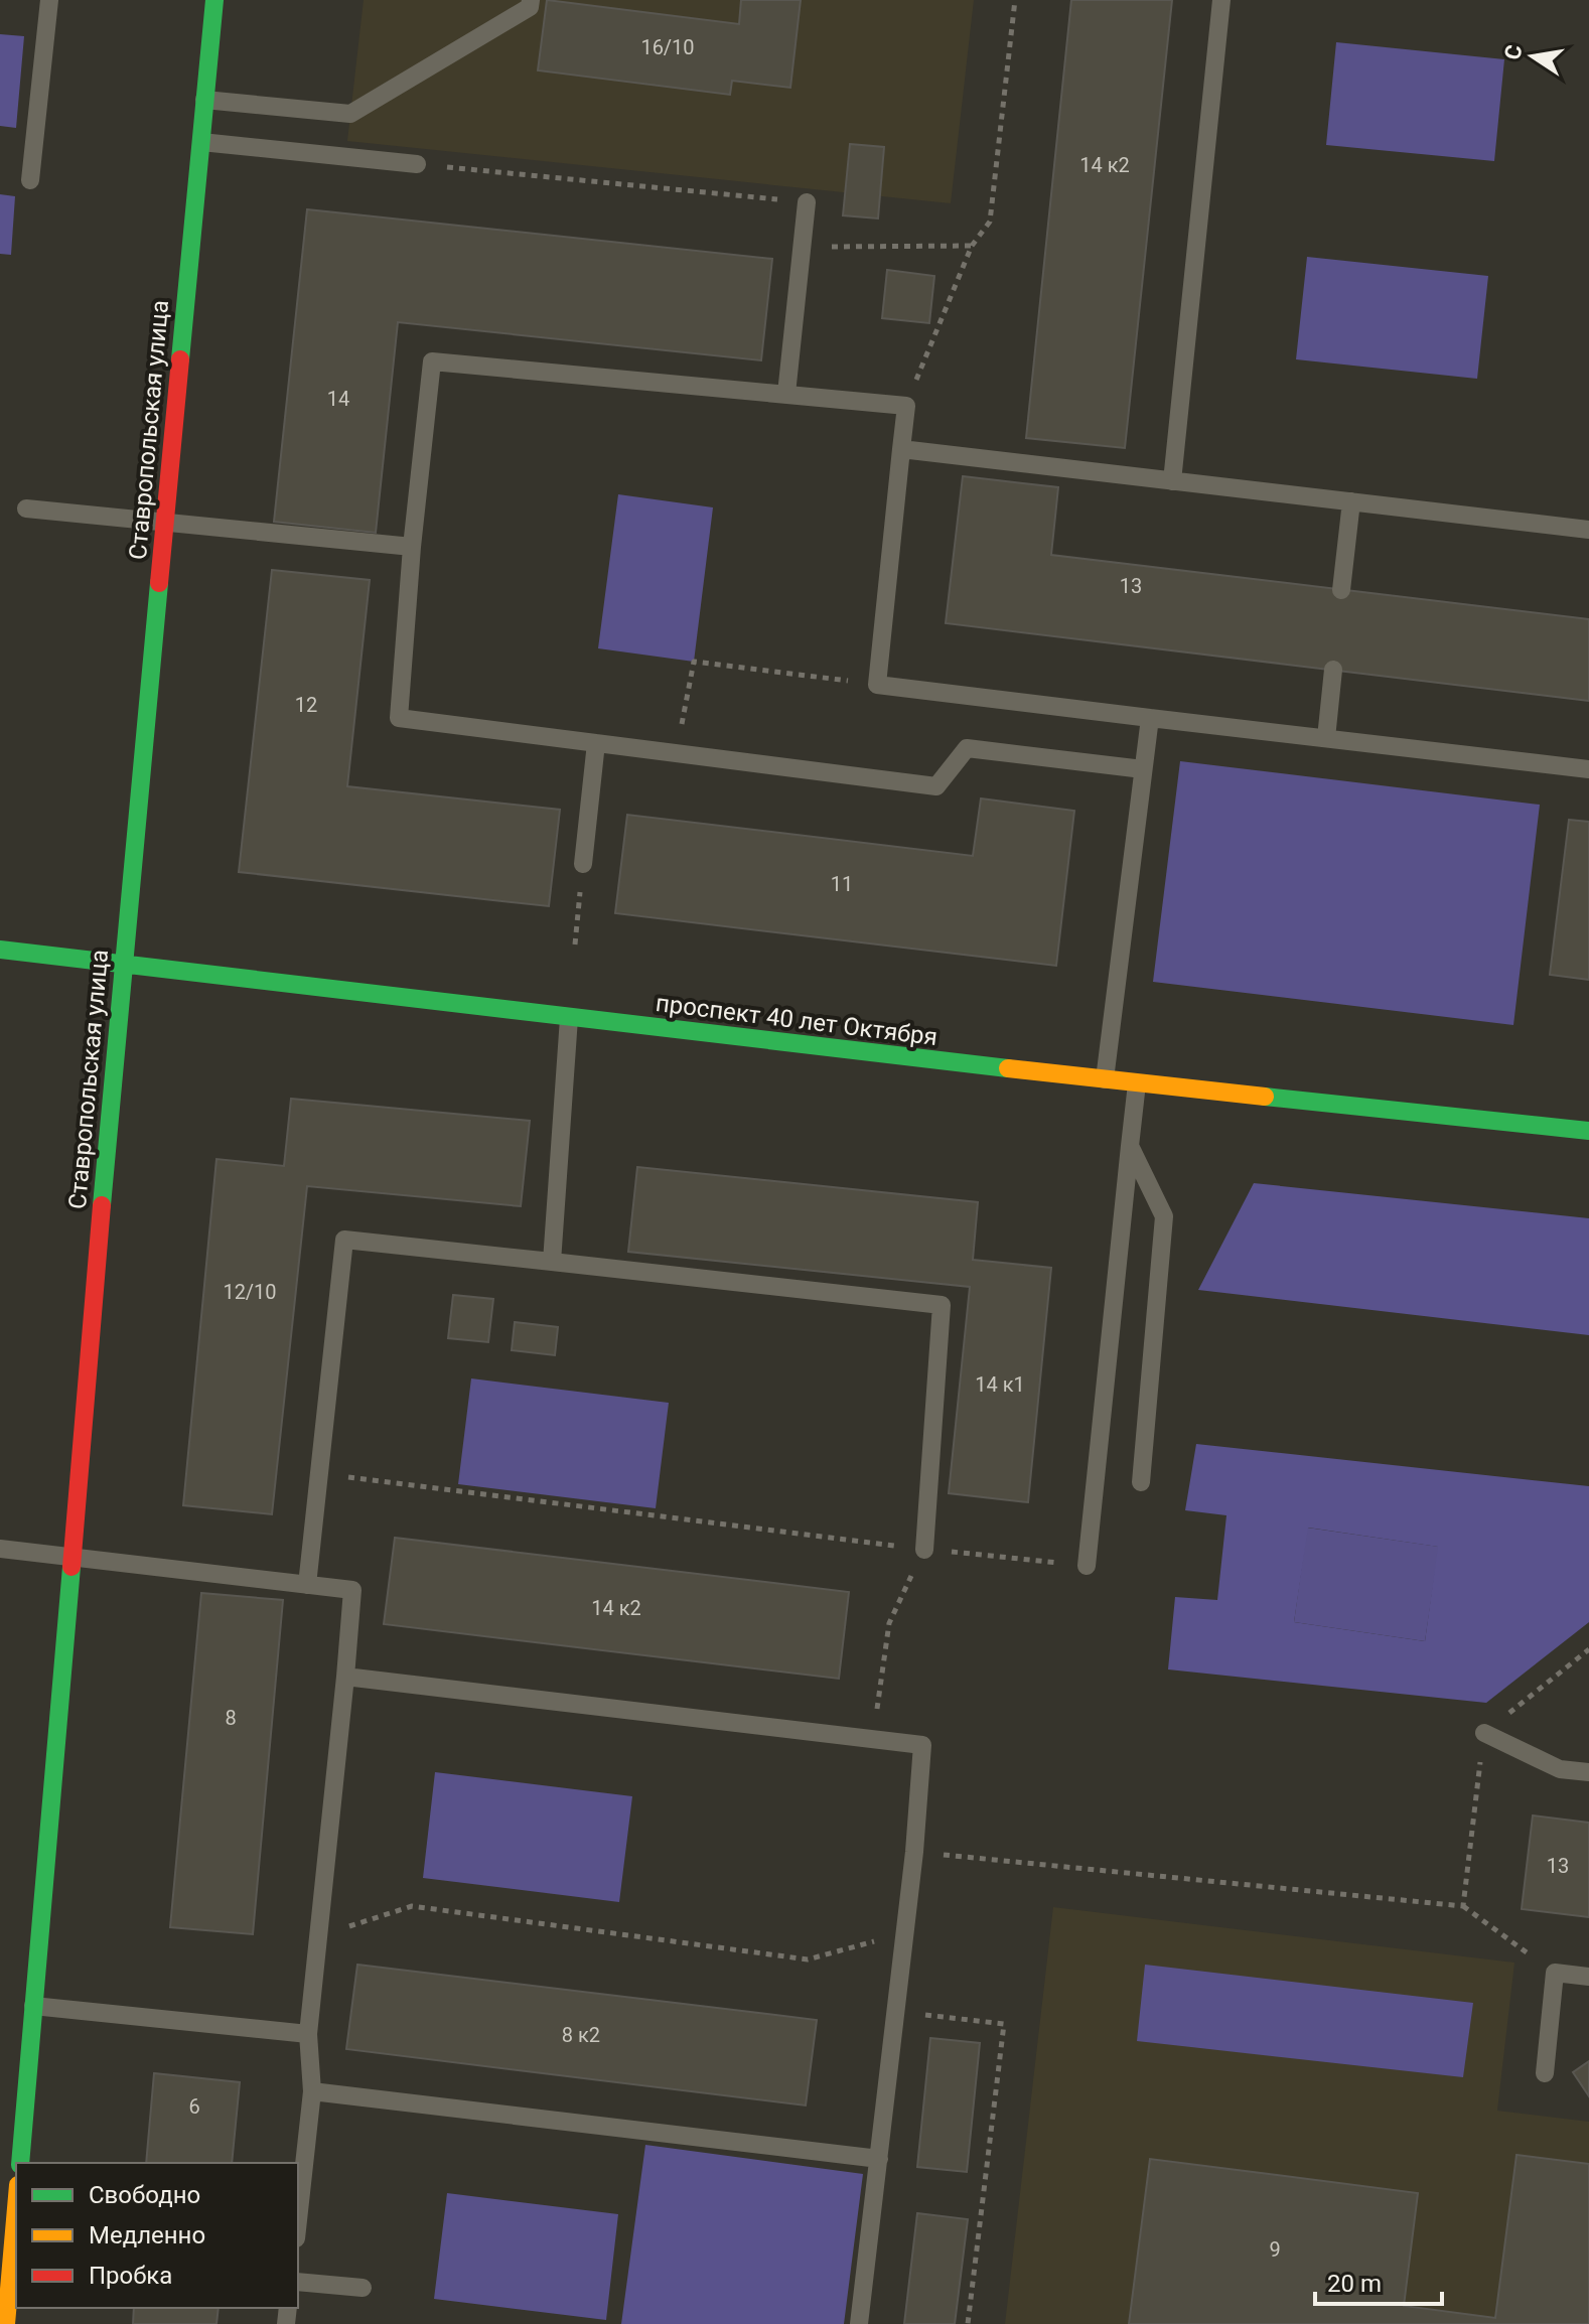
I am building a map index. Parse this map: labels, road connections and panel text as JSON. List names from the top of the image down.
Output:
{
  "streets": {
    "main road": ["Ставропольская улица", "проспект 40 лет Октября"]
  },
  "crossings": [
    ["Ставропольская улица", "проспект 40 лет Октября"]
  ],
  "house_numbers": [
    "16/10",
    "14 к2",
    "14",
    "13",
    "12",
    "11",
    "12/10",
    "14 к1",
    "14 к2",
    "8",
    "13",
    "8 к2",
    "6",
    "9"
  ],
  "legend": ["Свободно", "Медленно", "Пробка"],
  "scale_bar": "20 m",
  "north": "left"
}
